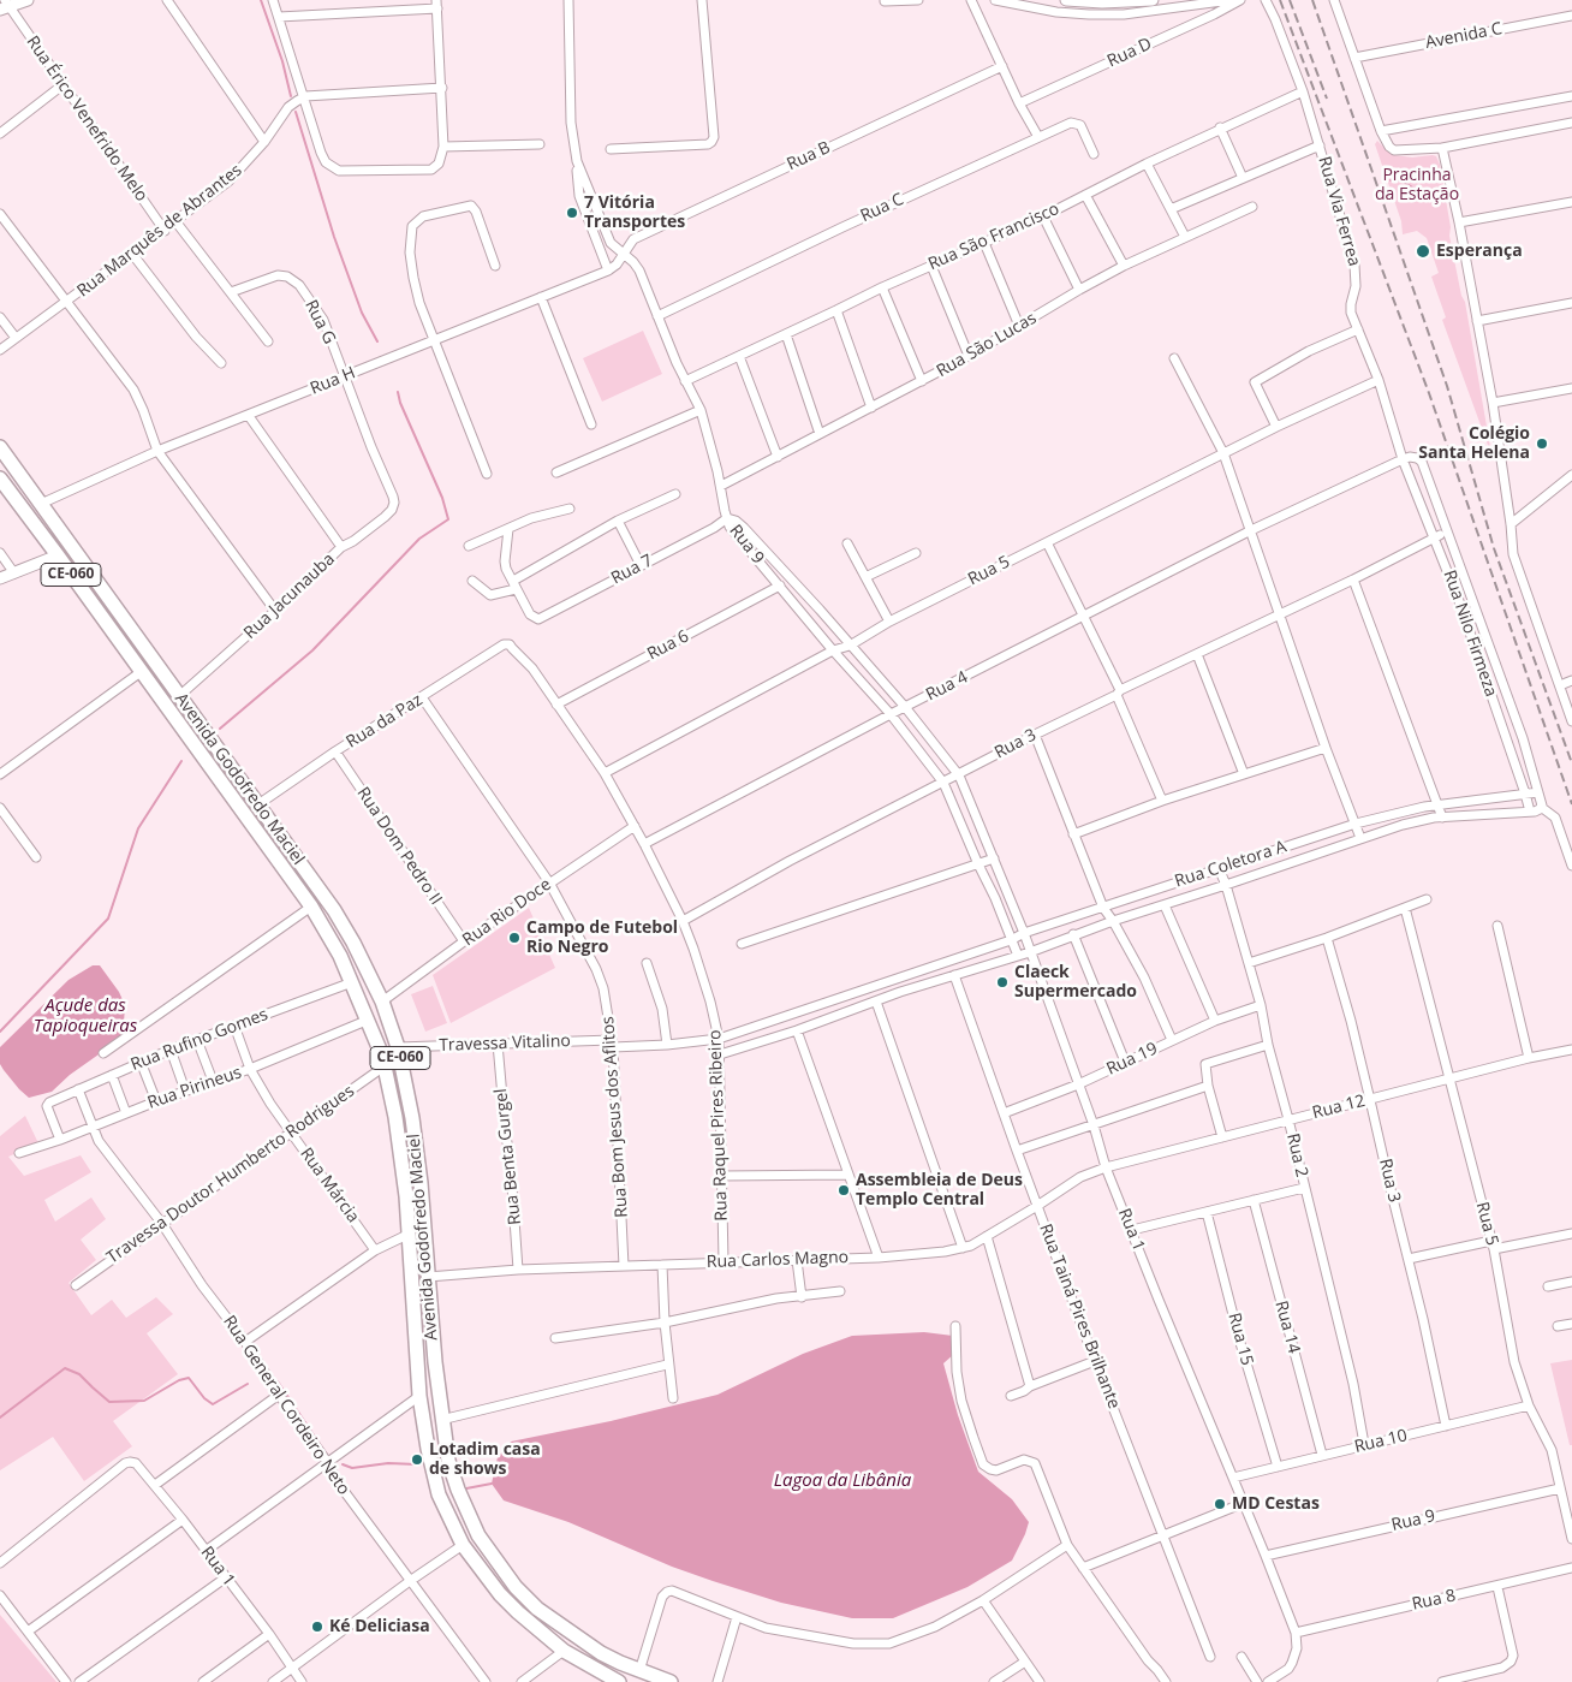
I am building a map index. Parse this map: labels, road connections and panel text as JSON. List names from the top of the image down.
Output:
{
  "streets": {
    "main road": ["CE-060", "Avenida Godofredo Maciel"],
    "street": [
      "Avenida C",
      "Rua D",
      "Rua Érico Venefrido Melo",
      "Rua B",
      "Rua C",
      "Rua Via Ferrea",
      "Rua Marquês de Abrantes",
      "Rua São Francisco",
      "Rua G",
      "Rua São Lucas",
      "Rua H",
      "Rua 9",
      "Rua 7",
      "Rua 5",
      "Rua Jacunauba",
      "Rua Nilo Firmeza",
      "Rua 6",
      "Rua 4",
      "Rua da Paz",
      "Rua 3",
      "Rua Dom Pedro II",
      "Rua Coletora A",
      "Rua Rio Doce",
      "Rua Rufino Gomes",
      "Travessa Vitalino",
      "Rua 19",
      "Rua Pirineus",
      "Rua 12",
      "Rua Bom Jesus dos Aflitos",
      "Rua Raquel Pires Ribeiro",
      "Rua 2",
      "Rua Benta Gurgel",
      "Travessa Doutor Humberto Rodrigues",
      "Rua Márcia",
      "Rua 1",
      "Rua Carlos Magno",
      "Rua Tainá Pires Brilhante",
      "Rua 14",
      "Rua 15",
      "Rua General Cordeiro Neto",
      "Rua 10",
      "Rua 8"
    ]
  },
  "crossings": [
    ["Rua Érico Venefrido Melo", "Rua Marquês de Abrantes"],
    ["Rua B", "Rua H"],
    ["Rua Via Ferrea", "Rua São Francisco"],
    ["Rua Via Ferrea", "Rua 5"],
    ["Rua Via Ferrea", "Rua Nilo Firmeza"],
    ["Rua Via Ferrea", "Rua 4"],
    ["Rua G", "Rua H"],
    ["Rua G", "Rua Jacunauba"],
    ["Rua H", "Avenida Godofredo Maciel"],
    ["Rua 9", "Rua 7"],
    ["Rua 9", "Rua 5"],
    ["Rua 9", "Rua 6"],
    ["Rua 9", "Rua 4"],
    ["Rua 9", "Rua 3"],
    ["Rua 9", "Rua Coletora A"],
    ["Rua 9", "Rua 1"],
    ["Rua 5", "Rua 12"],
    ["Rua 5", "Rua Raquel Pires Ribeiro"],
    ["Rua 5", "Rua 10"],
    ["Rua Jacunauba", "Avenida Godofredo Maciel"],
    ["Rua Nilo Firmeza", "Rua 4"],
    ["Rua Nilo Firmeza", "Rua 3"],
    ["Rua Nilo Firmeza", "Rua Coletora A"],
    ["Rua 6", "Rua Raquel Pires Ribeiro"],
    ["Rua 4", "Rua Raquel Pires Ribeiro"],
    ["Rua da Paz", "Avenida Godofredo Maciel"],
    ["Rua da Paz", "Rua Dom Pedro II"],
    ["Rua da Paz", "Rua Bom Jesus dos Aflitos"],
    ["Rua da Paz", "Rua Raquel Pires Ribeiro"],
    ["Rua 3", "Rua 12"],
    ["Rua 3", "Rua Raquel Pires Ribeiro"],
    ["Rua 3", "Rua 10"],
    ["Avenida Godofredo Maciel", "Rua Rio Doce"],
    ["Avenida Godofredo Maciel", "Rua Rufino Gomes"],
    ["Avenida Godofredo Maciel", "Travessa Vitalino"],
    ["Avenida Godofredo Maciel", "Rua Pirineus"],
    ["Avenida Godofredo Maciel", "Travessa Doutor Humberto Rodrigues"],
    ["Avenida Godofredo Maciel", "Rua Carlos Magno"],
    ["Rua Dom Pedro II", "Rua Rio Doce"],
    ["Rua Coletora A", "Travessa Vitalino"],
    ["Rua Coletora A", "Rua Raquel Pires Ribeiro"],
    ["Rua Coletora A", "Rua 2"],
    ["Rua Coletora A", "Rua 1"],
    ["Rua Coletora A", "Rua Tainá Pires Brilhante"],
    ["Rua Rio Doce", "Rua Bom Jesus dos Aflitos"],
    ["Rua Rio Doce", "Rua Raquel Pires Ribeiro"],
    ["Rua Rufino Gomes", "Rua Pirineus"],
    ["Rua Rufino Gomes", "Rua Márcia"],
    ["Rua Rufino Gomes", "Rua General Cordeiro Neto"],
    ["Travessa Vitalino", "Rua Bom Jesus dos Aflitos"],
    ["Travessa Vitalino", "Rua Raquel Pires Ribeiro"],
    ["Travessa Vitalino", "Rua Benta Gurgel"],
    ["Rua 19", "Rua 2"],
    ["Rua 19", "Rua 1"],
    ["Rua 19", "Rua Tainá Pires Brilhante"],
    ["Rua Pirineus", "Rua Márcia"],
    ["Rua Pirineus", "Rua General Cordeiro Neto"],
    ["Rua 12", "Rua 2"],
    ["Rua 12", "Rua 1"],
    ["Rua 12", "Rua Carlos Magno"],
    ["Rua Bom Jesus dos Aflitos", "Rua Carlos Magno"],
    ["Rua Raquel Pires Ribeiro", "Rua Carlos Magno"],
    ["Rua 2", "Rua 10"],
    ["Rua Benta Gurgel", "Rua Carlos Magno"],
    ["Travessa Doutor Humberto Rodrigues", "Rua Márcia"],
    ["Travessa Doutor Humberto Rodrigues", "Rua General Cordeiro Neto"],
    ["Rua 1", "Rua Carlos Magno"],
    ["Rua 1", "Rua 10"],
    ["Rua 1", "Rua 8"],
    ["Rua Carlos Magno", "Rua Tainá Pires Brilhante"],
    ["Rua 14", "Rua 10"],
    ["Rua 15", "Rua 10"]
  ],
  "water": ["Açude das Tapioqueiras", "Lagoa da Libânia"],
  "parks": ["Pracinha da Estação"],
  "places": [
    "7 Vitória Transportes",
    "Esperança",
    "Colégio Santa Helena",
    "Campo de Futebol Rio Negro",
    "Claeck Supermercado",
    "Assembleia de Deus Templo Central",
    "Lotadim casa de shows",
    "MD Cestas",
    "Ké Deliciasa"
  ]
}
